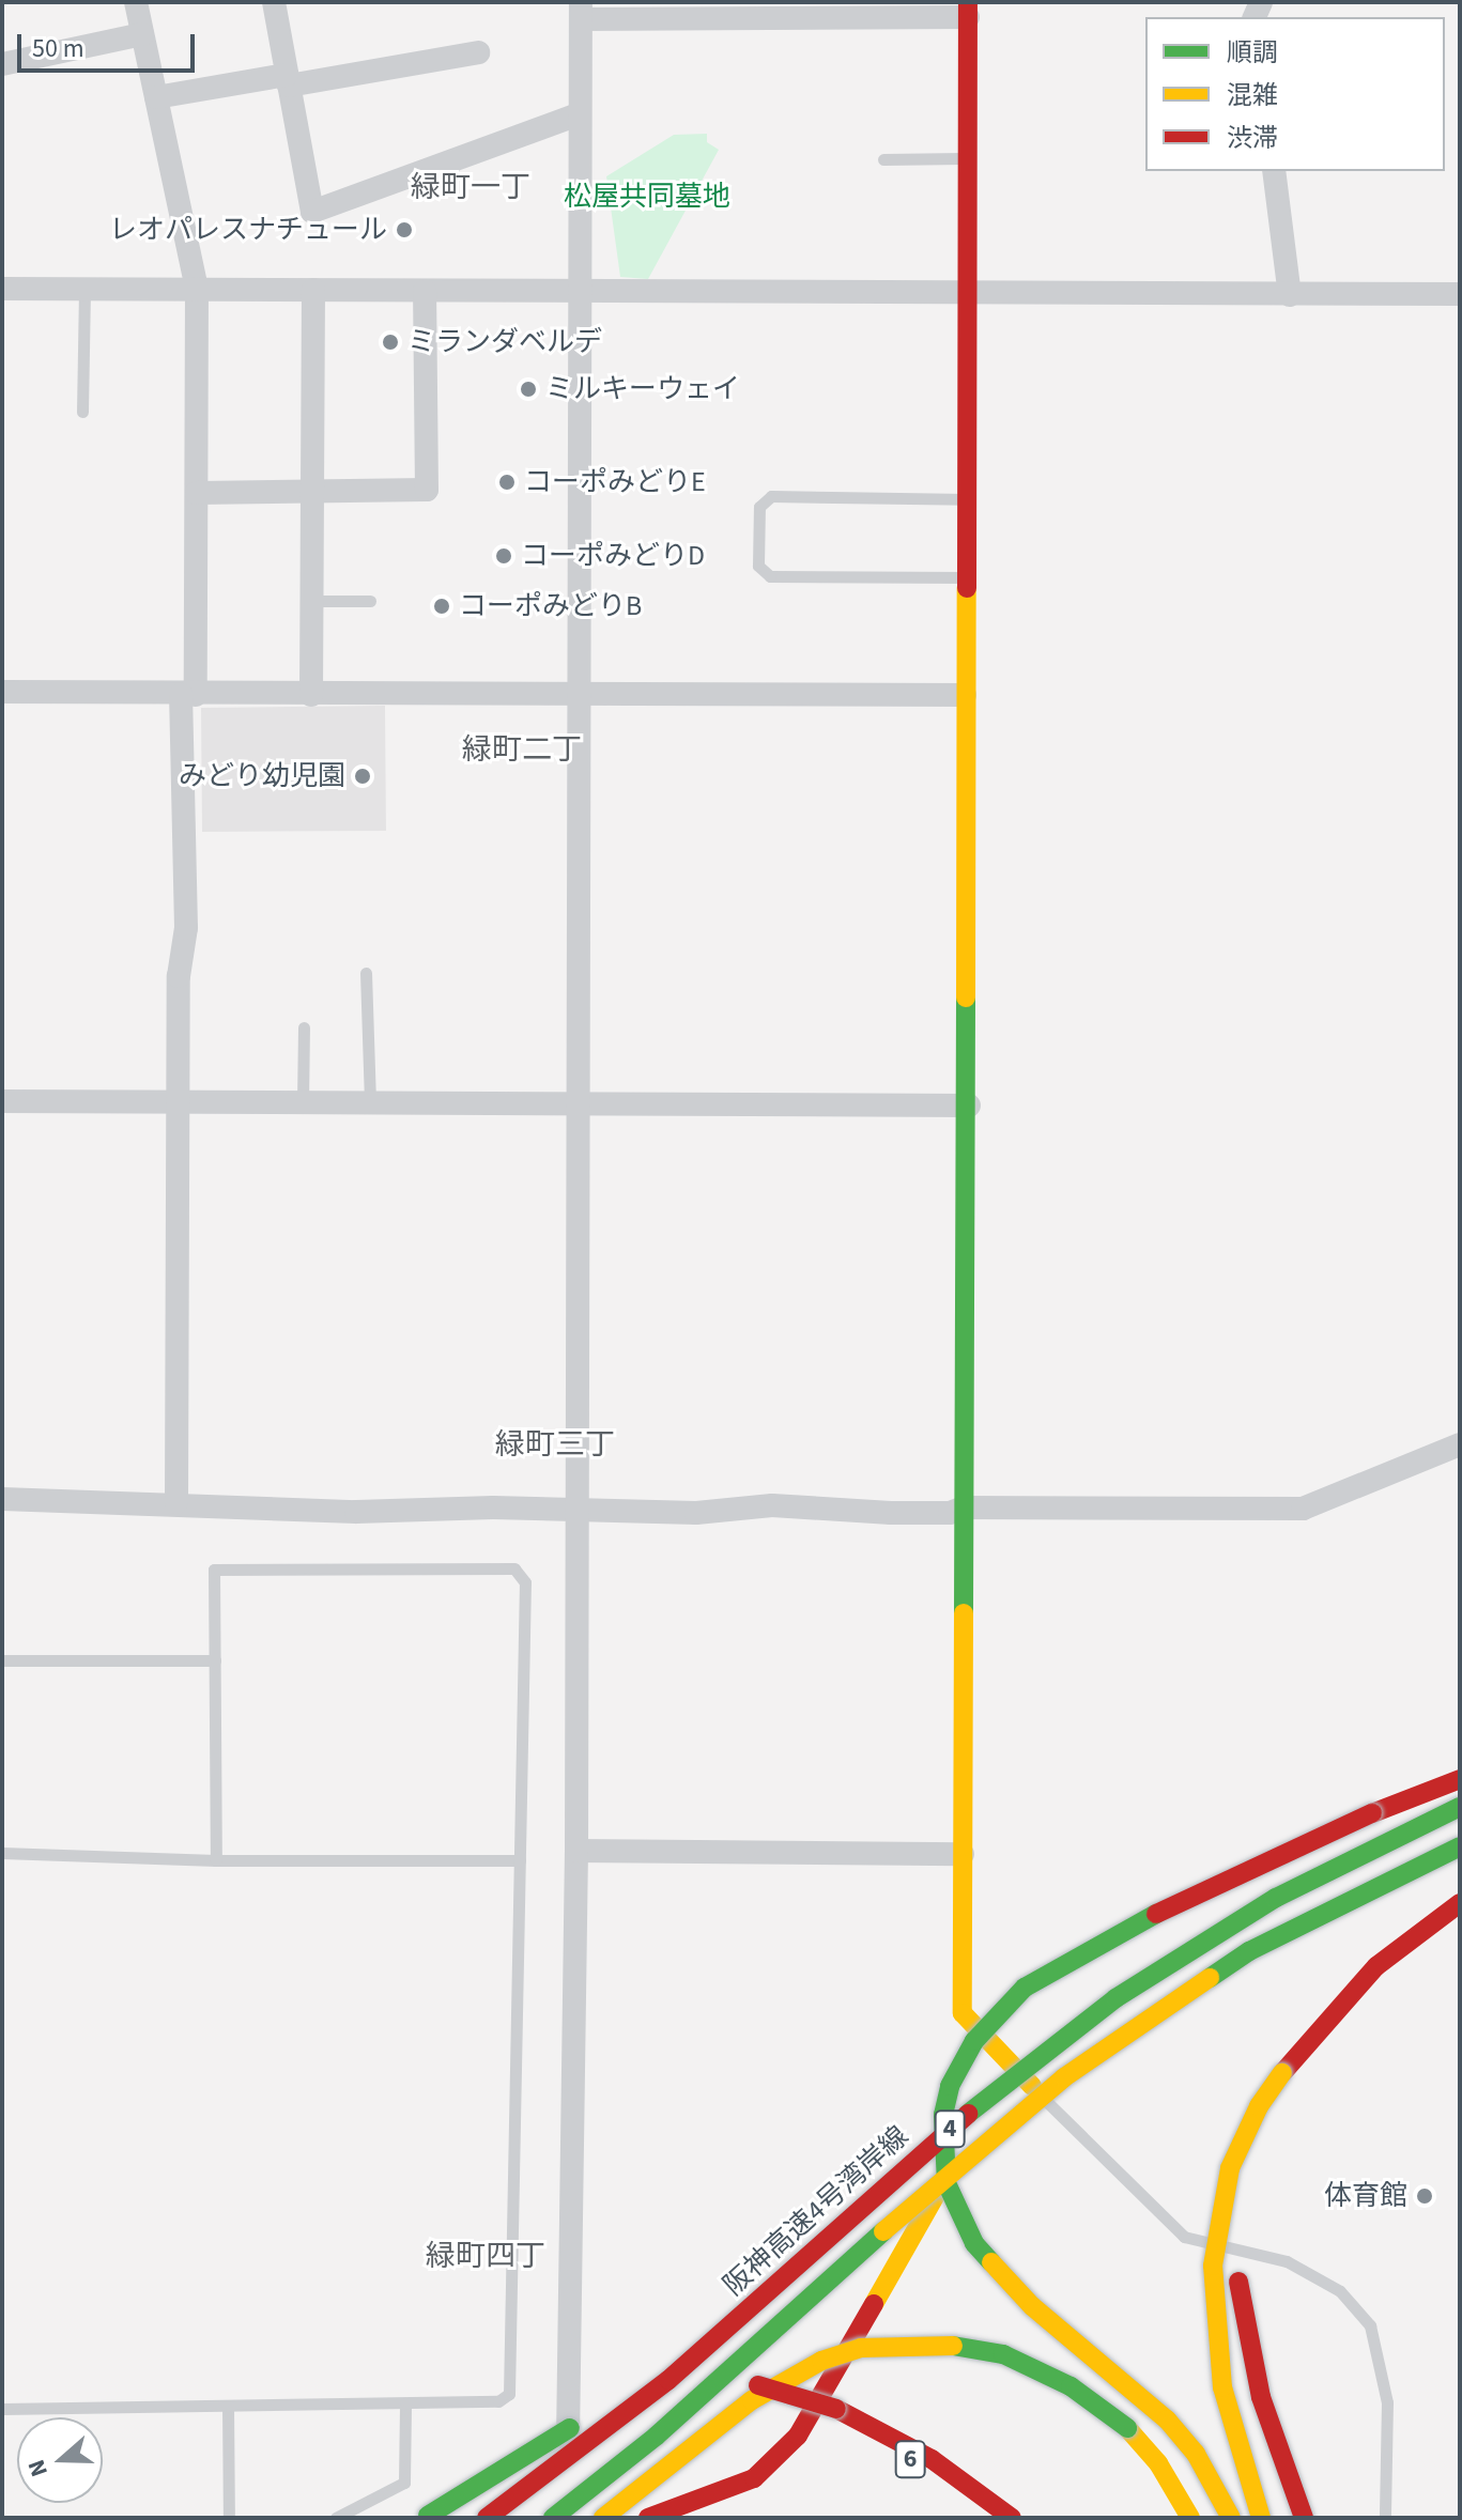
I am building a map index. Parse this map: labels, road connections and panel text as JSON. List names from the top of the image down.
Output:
{
  "streets": {
    "main road": ["4", "阪神高速4号湾岸線", "6"]
  },
  "districts": [
    "緑町一丁",
    "緑町二丁",
    "緑町三丁",
    "緑町四丁"
  ],
  "parks": ["松屋共同墓地"],
  "places": [
    "レオパレスナチュール",
    "ミランダベルデ",
    "ミルキーウェイ",
    "コーポみどりE",
    "コーポみどりD",
    "コーポみどりB",
    "みどり幼児園",
    "体育館"
  ],
  "legend": ["順調", "混雑", "渋滞"],
  "scale_bar": "50 m",
  "north": "left"
}
